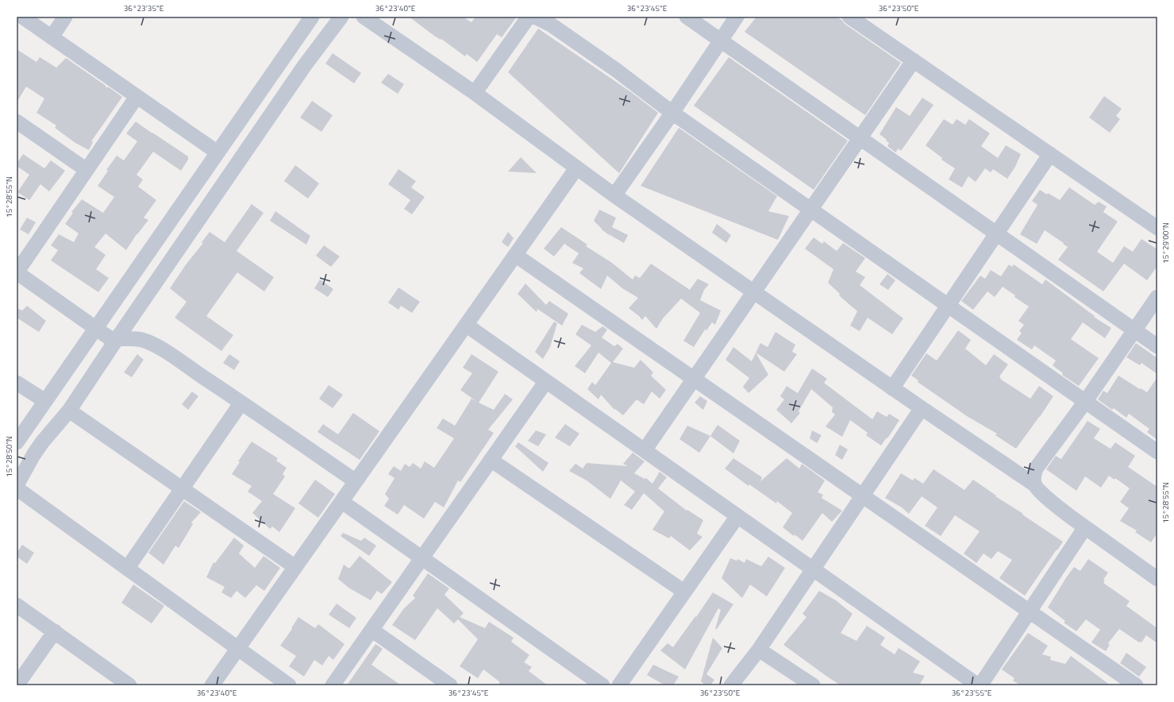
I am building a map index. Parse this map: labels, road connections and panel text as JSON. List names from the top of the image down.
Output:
{
  "coordinates": [
    "36°23'35\"E",
    "36°23'40\"E",
    "36°23'45\"E",
    "36°23'50\"E",
    "15°28'55\"N",
    "15°29'00\"N",
    "15°28'50\"N",
    "36°23'55\"E"
  ]
}
